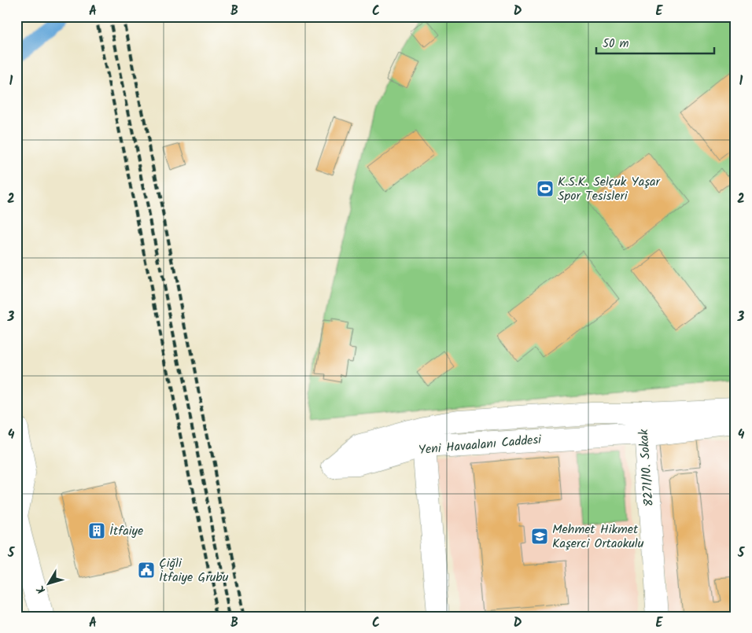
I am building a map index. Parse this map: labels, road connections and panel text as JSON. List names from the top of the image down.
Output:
{
  "streets": {
    "main road": ["Yeni Havaalanı Caddesi", "8271/10. Sokak"]
  },
  "crossings": [
    ["Yeni Havaalanı Caddesi", "8271/10. Sokak"]
  ],
  "places": {
    "sports": ["K.S.K. Selçuk Yaşar Spor Tesisleri"],
    "building": ["İtfaiye"],
    "school or university": ["Mehmet Hikmet Kaşerci Ortaokulu"],
    "public building": ["Çiğli İtfaiye Grubu"]
  },
  "scale_bar": "50 m",
  "north": "bottom left",
  "grid": {
    "columns": [
      "A",
      "B",
      "C",
      "D",
      "E"
    ],
    "rows": [
      "1",
      "2",
      "3",
      "4",
      "5"
    ]
  }
}
